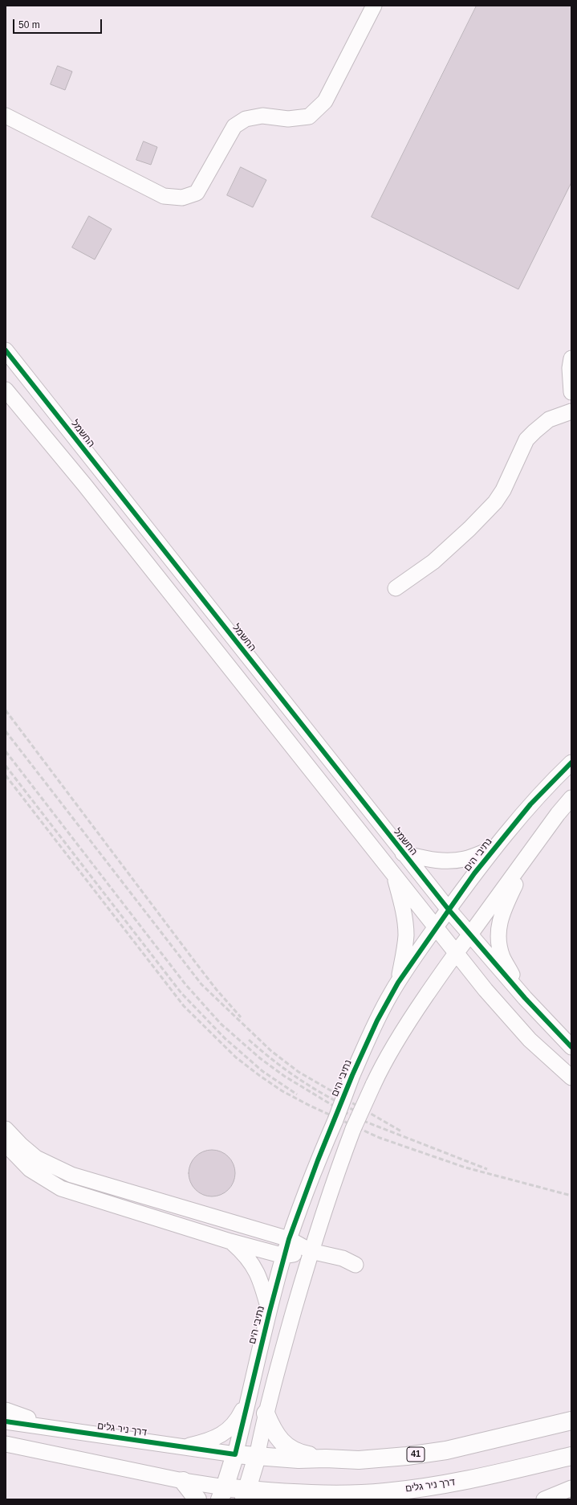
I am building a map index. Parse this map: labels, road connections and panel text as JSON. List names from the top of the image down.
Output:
{
  "streets": {
    "main road": ["דרך ניר גלים", "41"],
    "street": ["החשמל", "נתיבי הים"]
  },
  "crossings": [
    ["החשמל", "נתיבי הים"],
    ["נתיבי הים", "דרך ניר גלים"],
    ["נתיבי הים", "41"],
    ["דרך ניר גלים", "41"]
  ],
  "scale_bar": "50 m"
}
